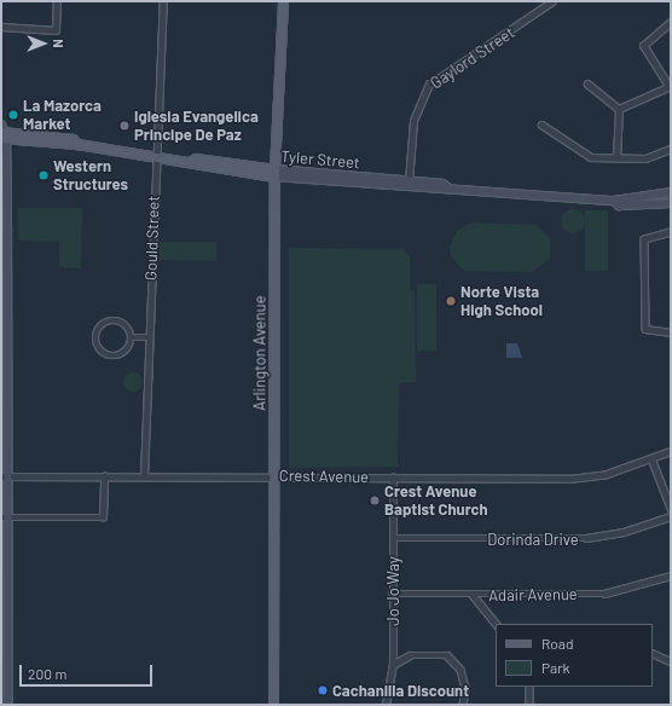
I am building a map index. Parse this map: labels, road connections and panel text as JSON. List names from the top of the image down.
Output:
{
  "streets": {
    "main road": ["Tyler Street", "Arlington Avenue"],
    "street": [
      "Gaylord Street",
      "Gould Street",
      "Crest Avenue",
      "Dorinda Drive",
      "Jo Jo Way",
      "Adair Avenue"
    ]
  },
  "crossings": [
    ["Gaylord Street", "Tyler Street"],
    ["Tyler Street", "Gould Street"],
    ["Tyler Street", "Arlington Avenue"],
    ["Gould Street", "Crest Avenue"],
    ["Arlington Avenue", "Crest Avenue"],
    ["Crest Avenue", "Jo Jo Way"],
    ["Dorinda Drive", "Jo Jo Way"],
    ["Jo Jo Way", "Adair Avenue"]
  ],
  "places": [
    "La Mazorca Market",
    "Iglesia Evangelica Principe De Paz",
    "Western Structures",
    "Norte Vista High School",
    "Crest Avenue Baptist Church",
    "Cachanilla Discount"
  ],
  "legend": ["Road", "Park"],
  "scale_bar": "200 m",
  "north": "right"
}
